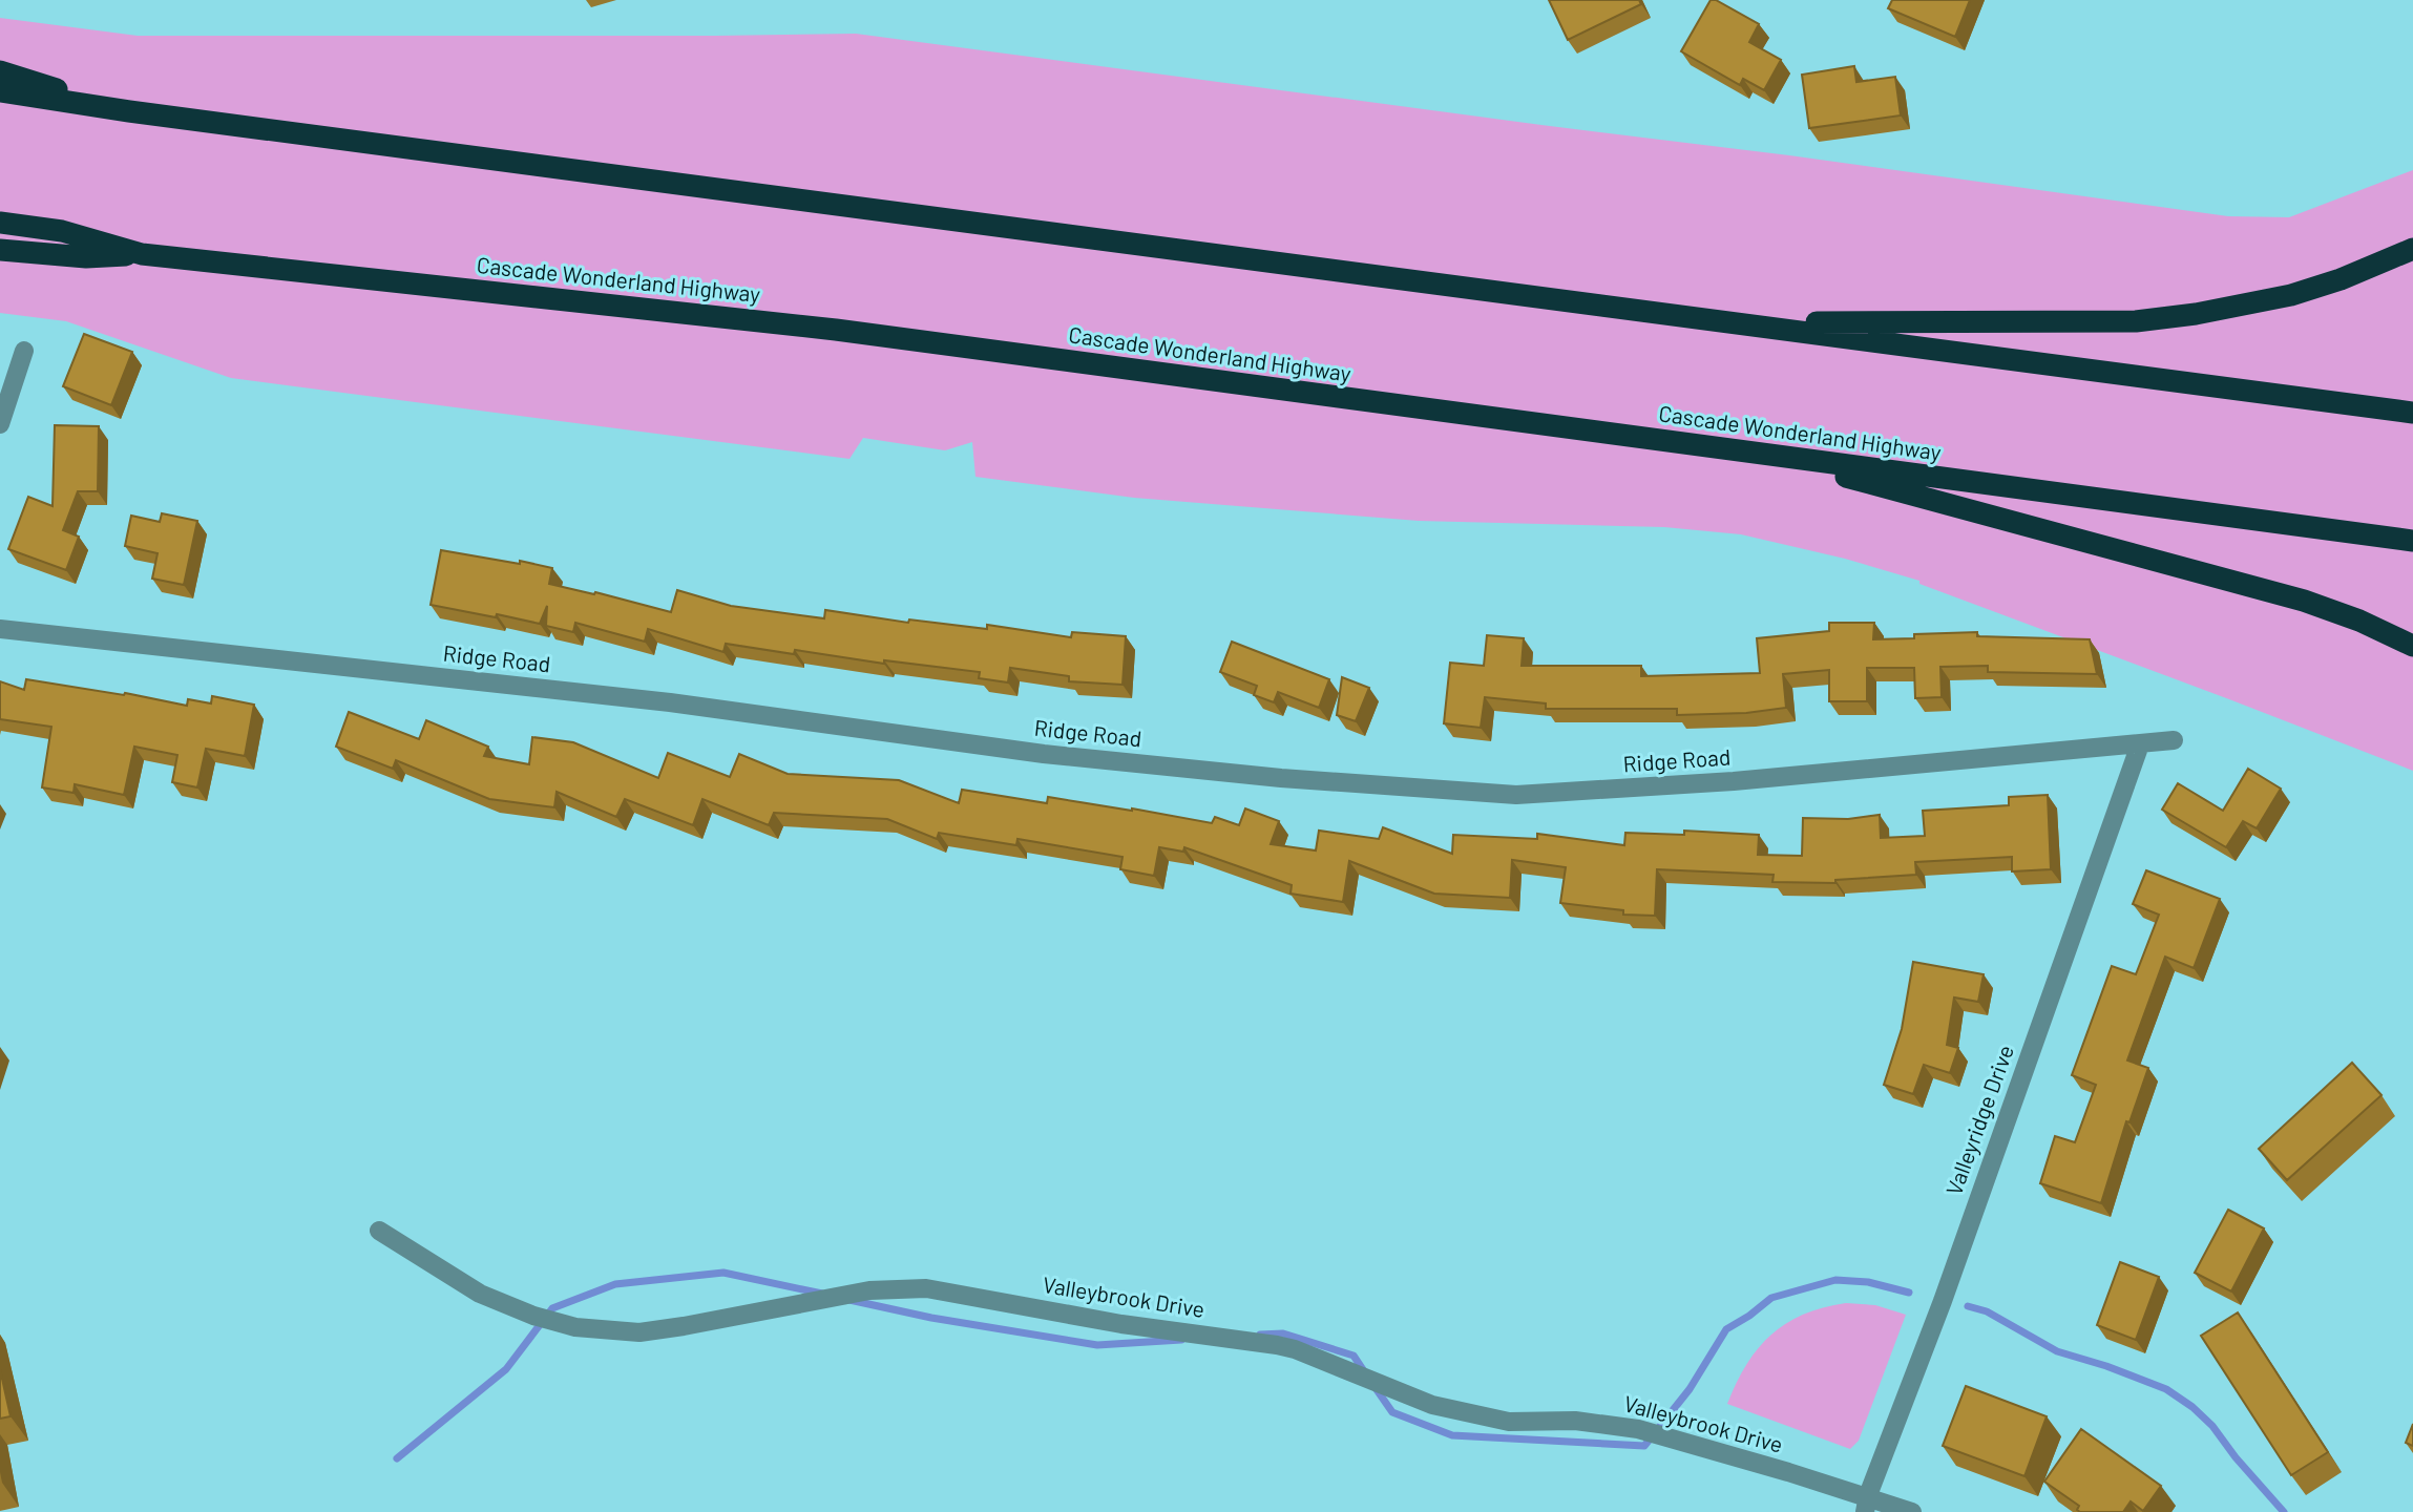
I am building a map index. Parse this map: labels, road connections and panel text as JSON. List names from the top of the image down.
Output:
{
  "streets": {
    "highway": ["Cascade Wonderland Highway"],
    "street": ["Ridge Road", "Valleyridge Drive", "Valleybrook Drive"]
  },
  "crossings": [
    ["Ridge Road", "Valleyridge Drive"],
    ["Valleyridge Drive", "Valleybrook Drive"]
  ]
}
